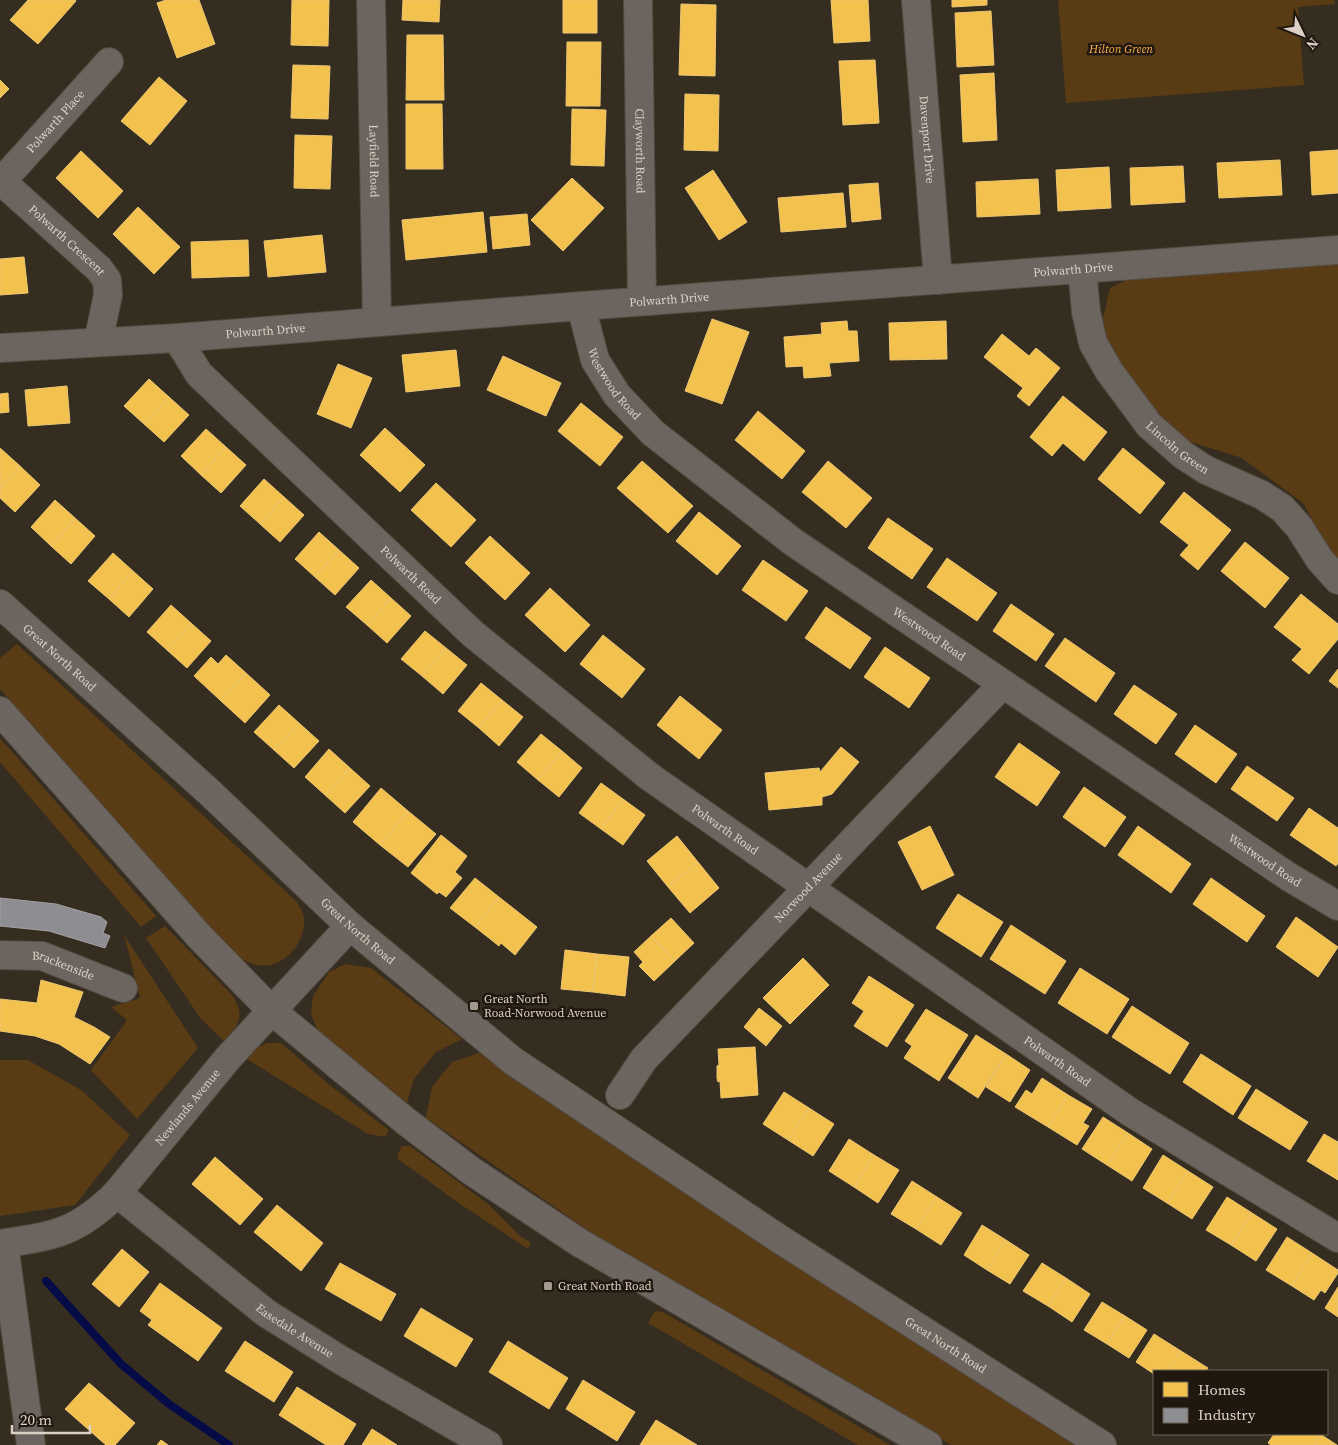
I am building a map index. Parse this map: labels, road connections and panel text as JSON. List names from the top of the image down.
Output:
{
  "streets": {
    "main road": ["Great North Road"],
    "street": [
      "Polwarth Place",
      "Davenport Drive",
      "Clayworth Road",
      "Layfield Road",
      "Polwarth Crescent",
      "Polwarth Drive",
      "Westwood Road",
      "Lincoln Green",
      "Polwarth Road",
      "Norwood Avenue",
      "Brackenside",
      "Newlands Avenue",
      "Easedale Avenue"
    ]
  },
  "crossings": [
    ["Polwarth Place", "Polwarth Crescent"],
    ["Davenport Drive", "Polwarth Drive"],
    ["Clayworth Road", "Polwarth Drive"],
    ["Layfield Road", "Polwarth Drive"],
    ["Polwarth Crescent", "Polwarth Drive"],
    ["Polwarth Drive", "Westwood Road"],
    ["Polwarth Drive", "Lincoln Green"],
    ["Polwarth Drive", "Polwarth Road"],
    ["Westwood Road", "Norwood Avenue"],
    ["Polwarth Road", "Norwood Avenue"],
    ["Great North Road", "Newlands Avenue"],
    ["Newlands Avenue", "Easedale Avenue"]
  ],
  "parks": ["Hilton Green"],
  "places": {
    "transit": ["Great North Road-Norwood Avenue", "Great North Road"]
  },
  "legend": ["Homes", "Industry"],
  "scale_bar": "20 m",
  "north": "bottom right"
}
